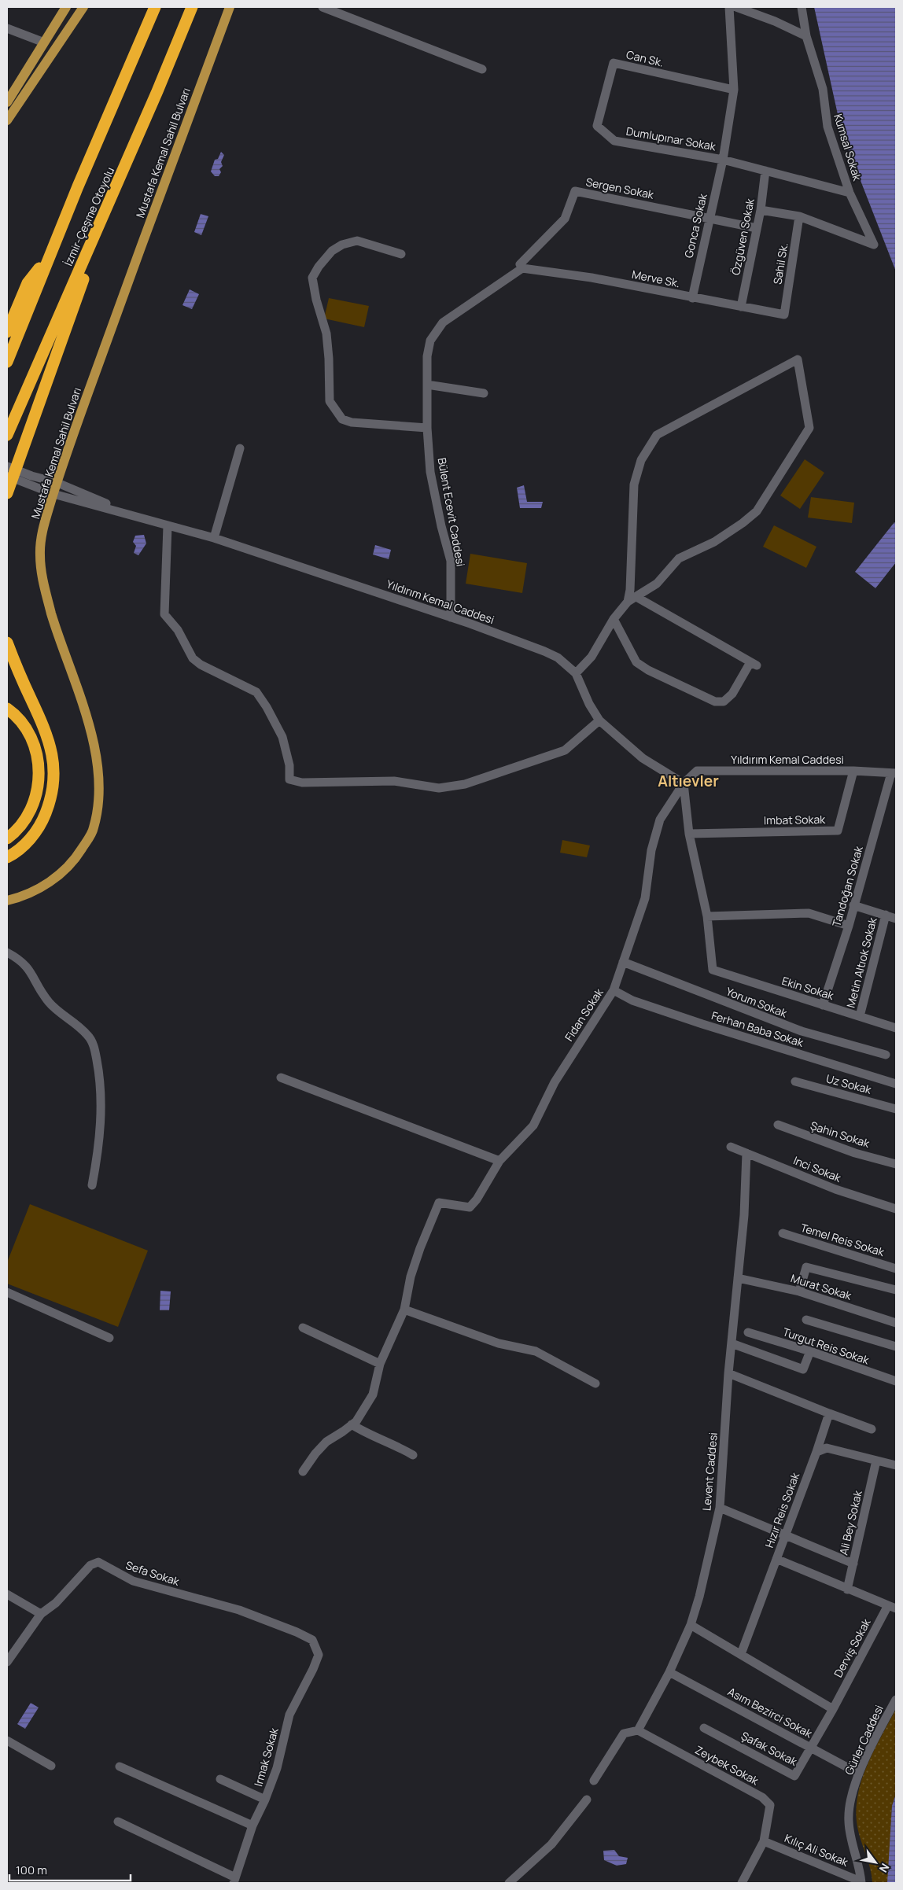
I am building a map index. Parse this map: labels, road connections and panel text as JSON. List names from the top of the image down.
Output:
{
  "streets": {
    "highway": ["İzmir-Çeşme Otoyolu"],
    "main road": ["Mustafa Kemal Sahil Bulvarı"],
    "street": [
      "Can Sk.",
      "Dumlupınar Sokak",
      "Kumsal Sokak",
      "Sergen Sokak",
      "Gonca Sokak",
      "Özgüven Sokak",
      "Sahil Sk.",
      "Merve Sk.",
      "Bülent Ecevit Caddesi",
      "Yıldırım Kemal Caddesi",
      "Imbat Sokak",
      "Tandoğan Sokak",
      "Metin Altıok Sokak",
      "Ekin Sokak",
      "Yorum Sokak",
      "Fidan Sokak",
      "Ferhan Baba Sokak",
      "Uz Sokak",
      "Şahin Sokak",
      "Inci Sokak",
      "Temel Reis Sokak",
      "Murat Sokak",
      "Turgut Reis Sokak",
      "Levent Caddesi",
      "Hızır Reis Sokak",
      "Ali Bey Sokak",
      "Sefa Sokak",
      "Derviş Sokak",
      "Asım Bezirci Sokak",
      "Gürler Caddesi",
      "Şafak Sokak",
      "Irmak Sokak",
      "Zeybek Sokak",
      "Kılıç Ali Sokak"
    ]
  },
  "crossings": [
    ["Can Sk.", "Dumlupınar Sokak"],
    ["Can Sk.", "Gonca Sokak"],
    ["Dumlupınar Sokak", "Kumsal Sokak"],
    ["Dumlupınar Sokak", "Gonca Sokak"],
    ["Dumlupınar Sokak", "Özgüven Sokak"],
    ["Kumsal Sokak", "Sahil Sk."],
    ["Mustafa Kemal Sahil Bulvarı", "Yıldırım Kemal Caddesi"],
    ["Sergen Sokak", "Gonca Sokak"],
    ["Sergen Sokak", "Özgüven Sokak"],
    ["Sergen Sokak", "Merve Sk."],
    ["Sergen Sokak", "Bülent Ecevit Caddesi"],
    ["Gonca Sokak", "Merve Sk."],
    ["Özgüven Sokak", "Merve Sk."],
    ["Sahil Sk.", "Merve Sk."],
    ["Merve Sk.", "Bülent Ecevit Caddesi"],
    ["Bülent Ecevit Caddesi", "Yıldırım Kemal Caddesi"],
    ["Yıldırım Kemal Caddesi", "Imbat Sokak"],
    ["Yıldırım Kemal Caddesi", "Tandoğan Sokak"],
    ["Yıldırım Kemal Caddesi", "Fidan Sokak"],
    ["Tandoğan Sokak", "Ekin Sokak"],
    ["Metin Altıok Sokak", "Ekin Sokak"],
    ["Yorum Sokak", "Fidan Sokak"],
    ["Fidan Sokak", "Ferhan Baba Sokak"],
    ["Inci Sokak", "Levent Caddesi"],
    ["Murat Sokak", "Levent Caddesi"],
    ["Levent Caddesi", "Asım Bezirci Sokak"],
    ["Levent Caddesi", "Zeybek Sokak"],
    ["Sefa Sokak", "Irmak Sokak"],
    ["Derviş Sokak", "Asım Bezirci Sokak"],
    ["Derviş Sokak", "Şafak Sokak"],
    ["Asım Bezirci Sokak", "Gürler Caddesi"],
    ["Asım Bezirci Sokak", "Şafak Sokak"],
    ["Gürler Caddesi", "Kılıç Ali Sokak"],
    ["Zeybek Sokak", "Kılıç Ali Sokak"]
  ],
  "districts": ["Altıevler"],
  "scale_bar": "100 m",
  "north": "bottom right"
}
